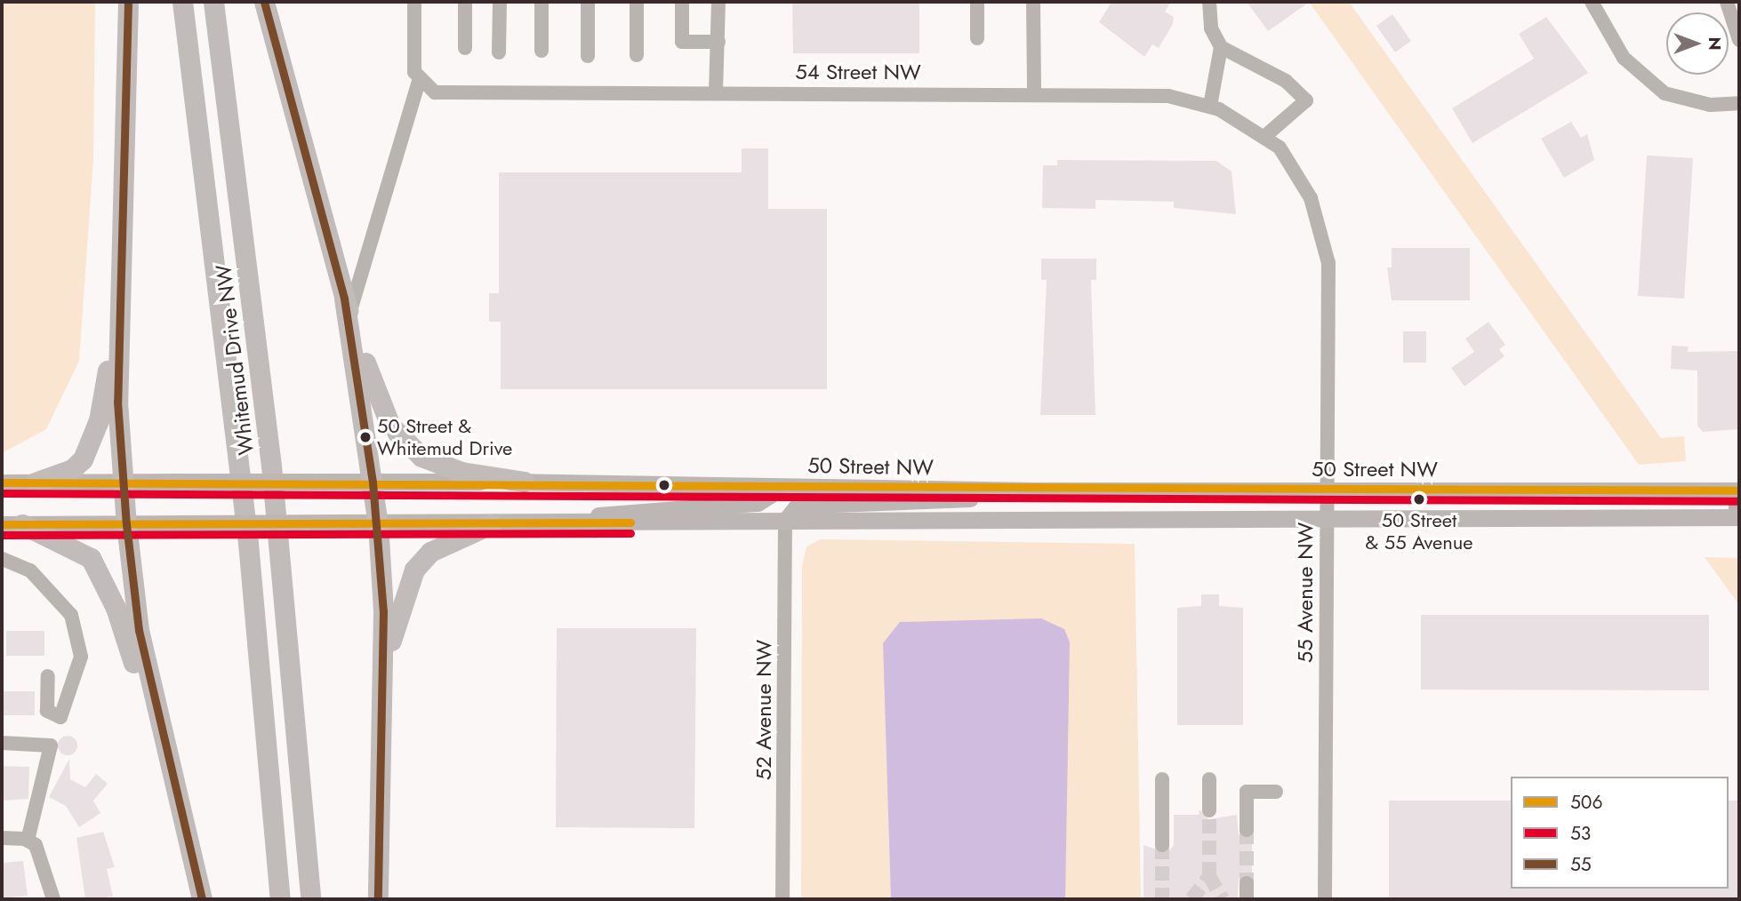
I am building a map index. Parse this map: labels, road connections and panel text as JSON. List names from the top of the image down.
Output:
{
  "streets": {
    "highway": ["Whitemud Drive NW"],
    "main road": ["50 Street NW"],
    "street": ["54 Street NW", "55 Avenue NW", "52 Avenue NW"]
  },
  "crossings": [
    ["54 Street NW", "55 Avenue NW"],
    ["50 Street NW", "55 Avenue NW"]
  ],
  "places": ["50 Street & Whitemud Drive", "50 Street & 55 Avenue"],
  "lines": ["transit line 55", "transit line 506", "transit line 53"],
  "legend": ["506", "53", "55"],
  "north": "right"
}
